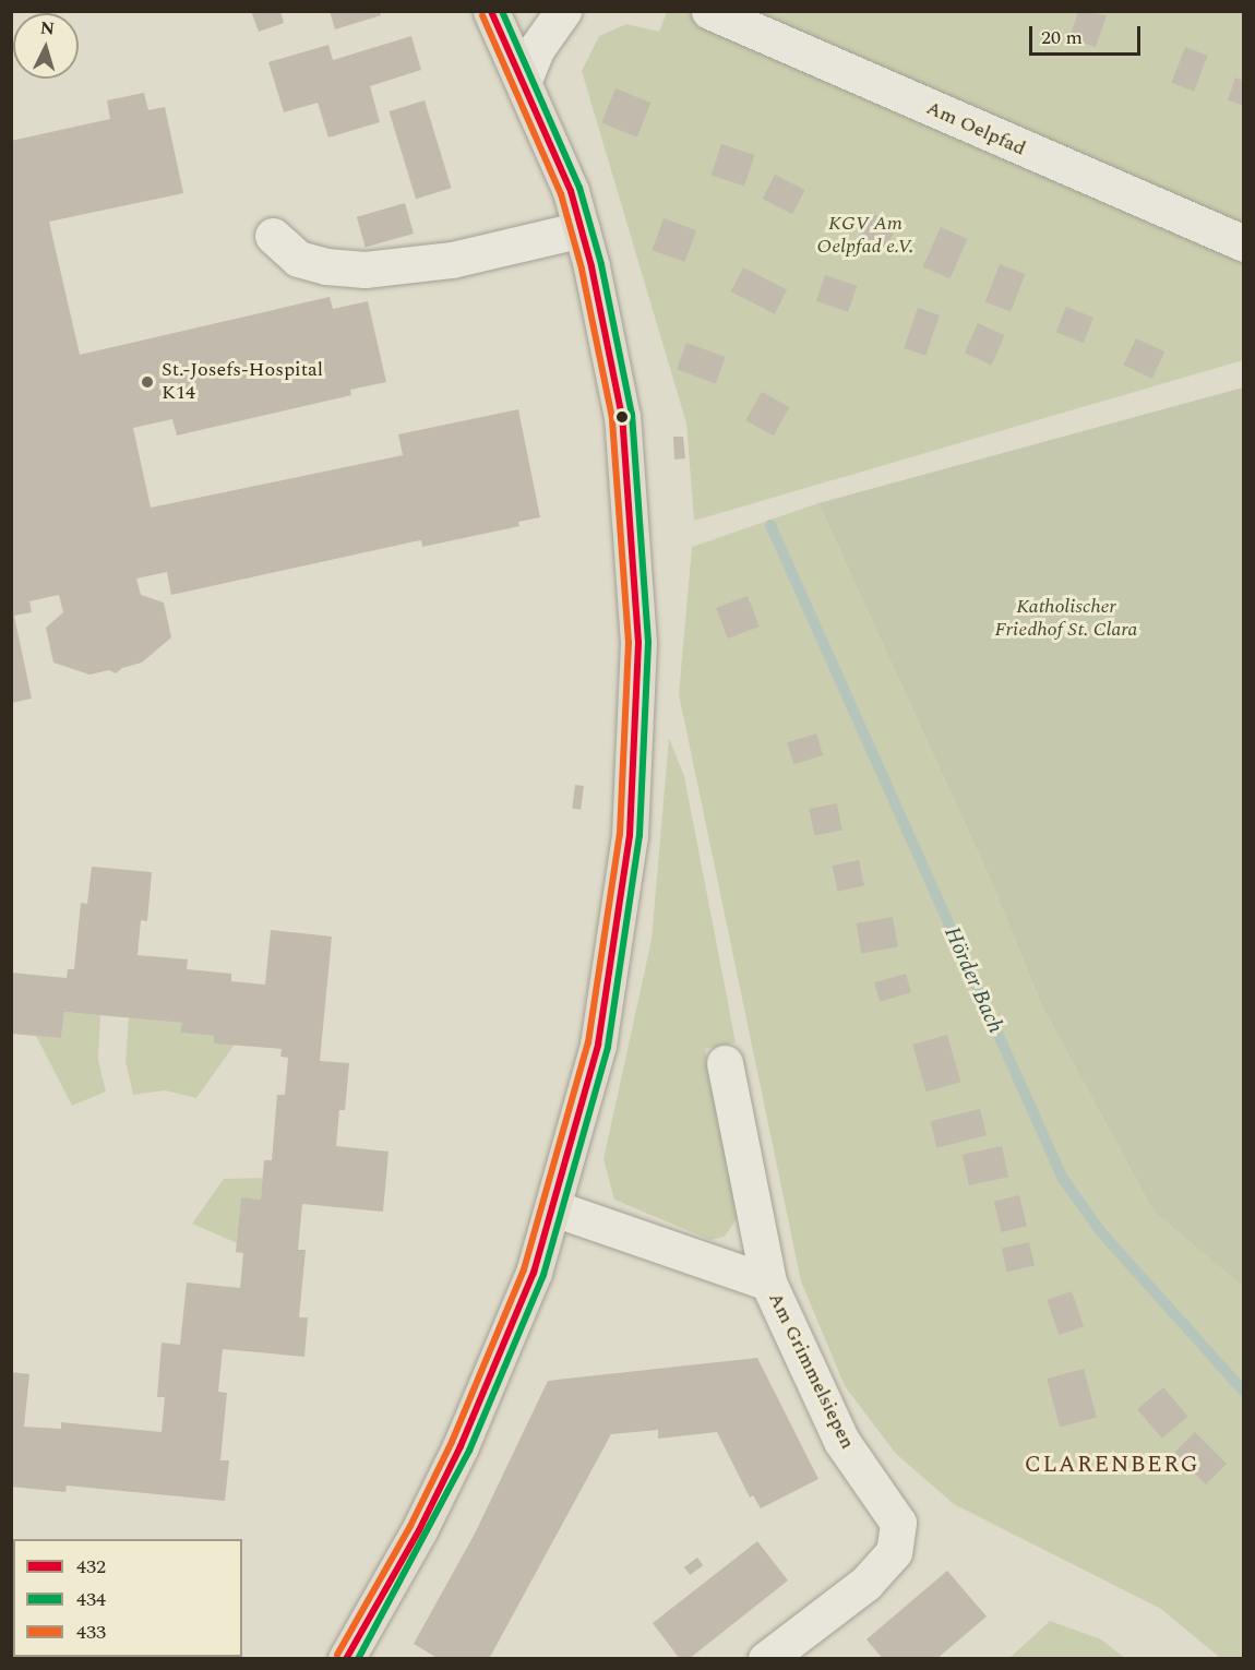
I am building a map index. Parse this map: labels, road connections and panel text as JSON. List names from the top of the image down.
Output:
{
  "streets": {
    "street": ["Am Oelpfad", "Am Grimmelsiepen"]
  },
  "districts": ["CLARENBERG"],
  "water": ["Hörder Bach"],
  "parks": ["KGV Am Oelpfad e.V.", "Katholischer Friedhof St. Clara"],
  "places": ["St.-Josefs-Hospital K14"],
  "lines": ["transit line 432", "transit line 434", "transit line 433"],
  "legend": ["432", "434", "433"],
  "scale_bar": "20 m",
  "north": "top"
}
